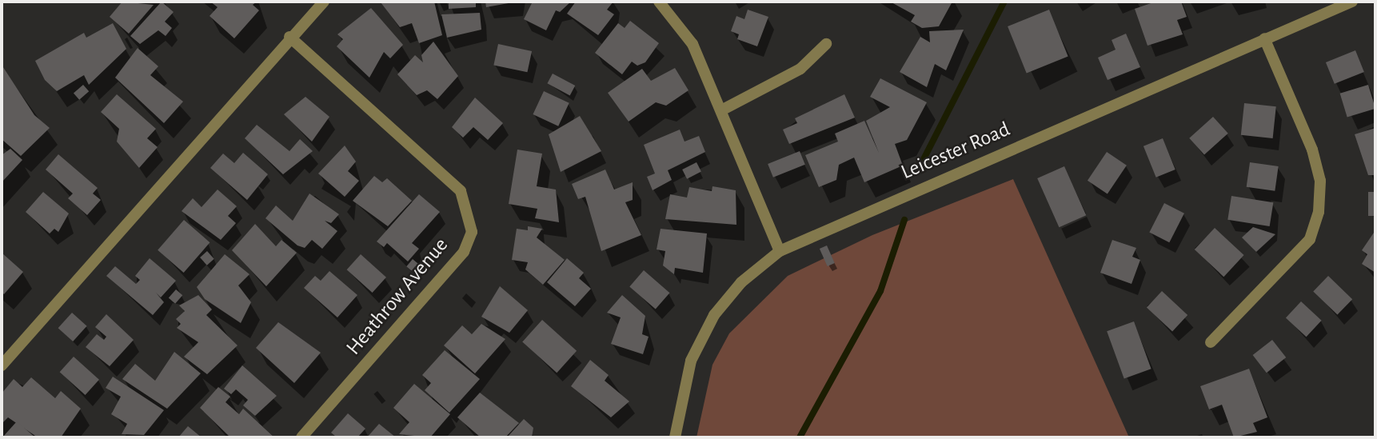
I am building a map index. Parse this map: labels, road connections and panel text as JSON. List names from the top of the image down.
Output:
{
  "streets": {
    "street": ["Leicester Road", "Heathrow Avenue"]
  }
}
